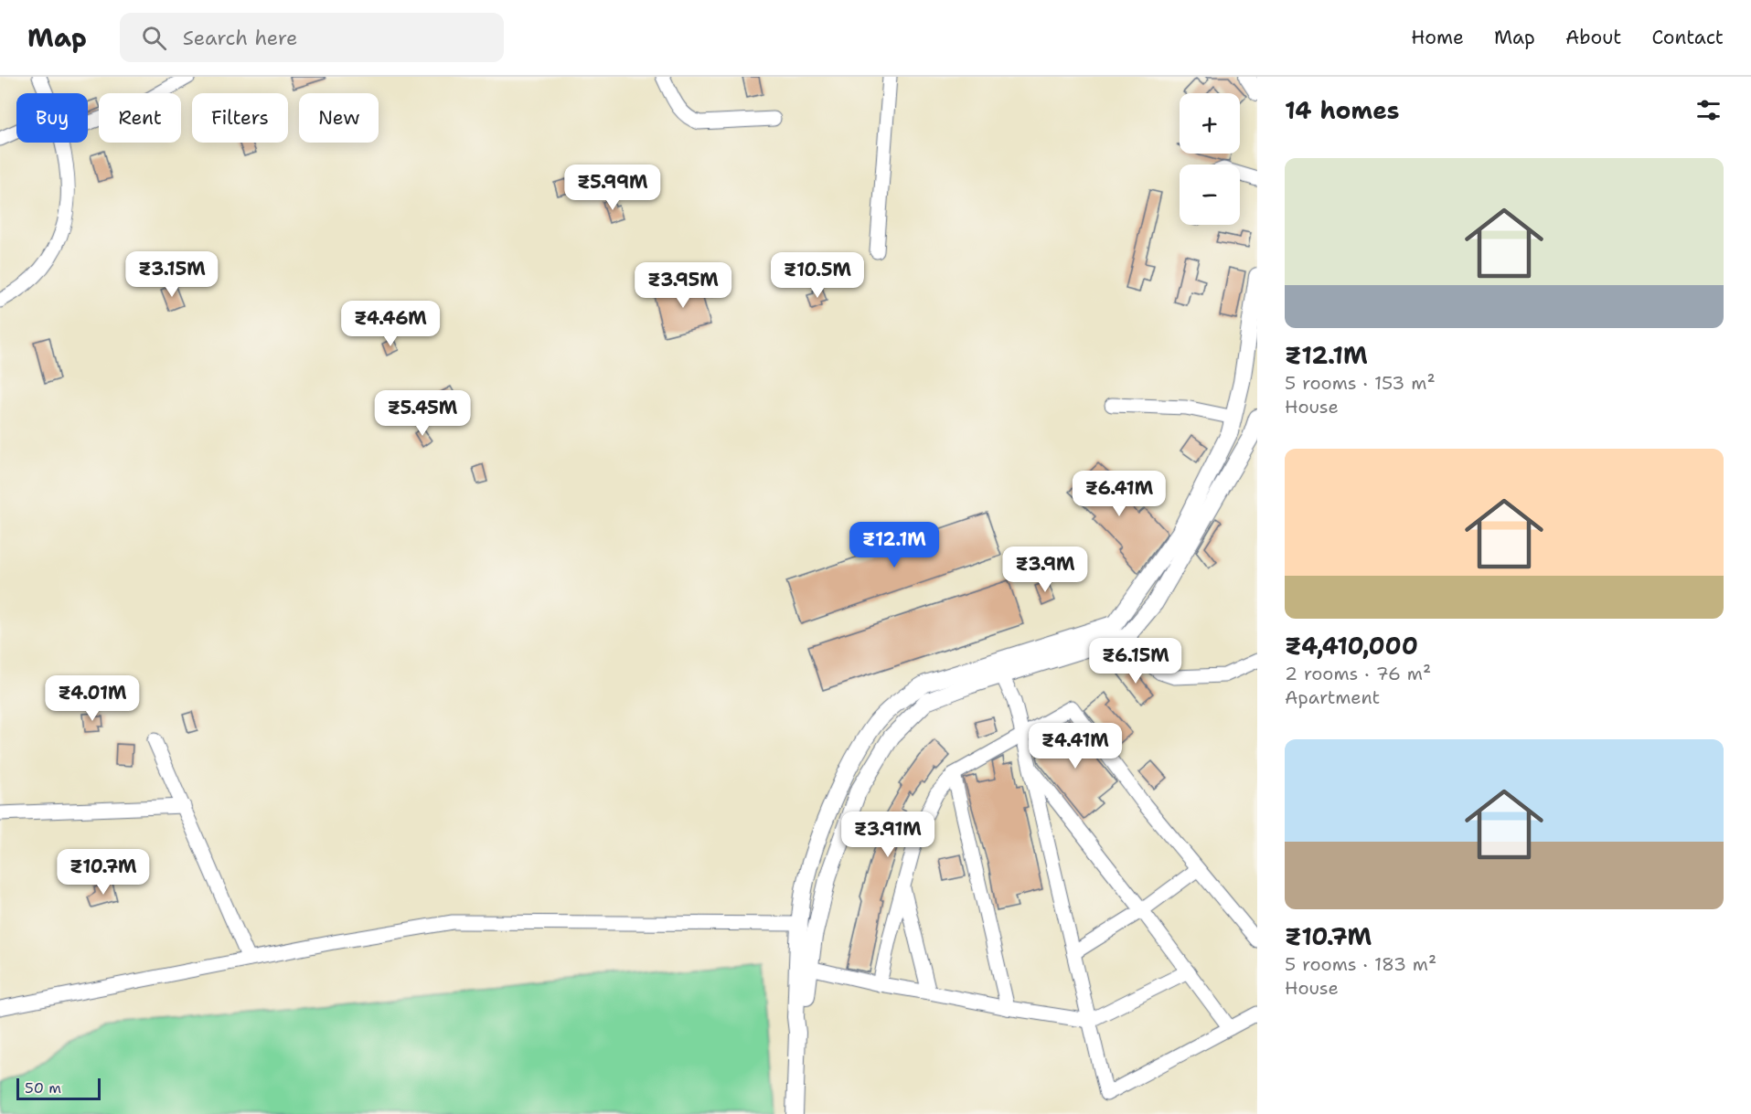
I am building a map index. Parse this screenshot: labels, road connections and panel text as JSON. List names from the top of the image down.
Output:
{
  "scale_bar": "50 m",
  "page": {
    "header": "Map",
    "search": "Search here",
    "nav": [
      "Home",
      "Map",
      "About",
      "Contact"
    ],
    "heading": "14 homes",
    "map_buttons": ["+", "−"],
    "chip": [
      "Buy",
      "Rent",
      "Filters",
      "New"
    ],
    "list": [
      {
        "name": "₹12.1M",
        "note": "5 rooms · 153 m² · House"
      },
      {
        "name": "₹4,410,000",
        "note": "2 rooms · 76 m² · Apartment"
      },
      {
        "name": "₹10.7M",
        "note": "5 rooms · 183 m² · House"
      }
    ],
    "price": [
      "₹5.99M",
      "₹3.15M",
      "₹10.5M",
      "₹3.95M",
      "₹4.46M",
      "₹5.45M",
      "₹6.41M",
      "₹12.1M",
      "₹3.9M",
      "₹6.15M",
      "₹4.01M",
      "₹4.41M",
      "₹3.91M",
      "₹10.7M"
    ],
    "scale": "50 m"
  }
}
